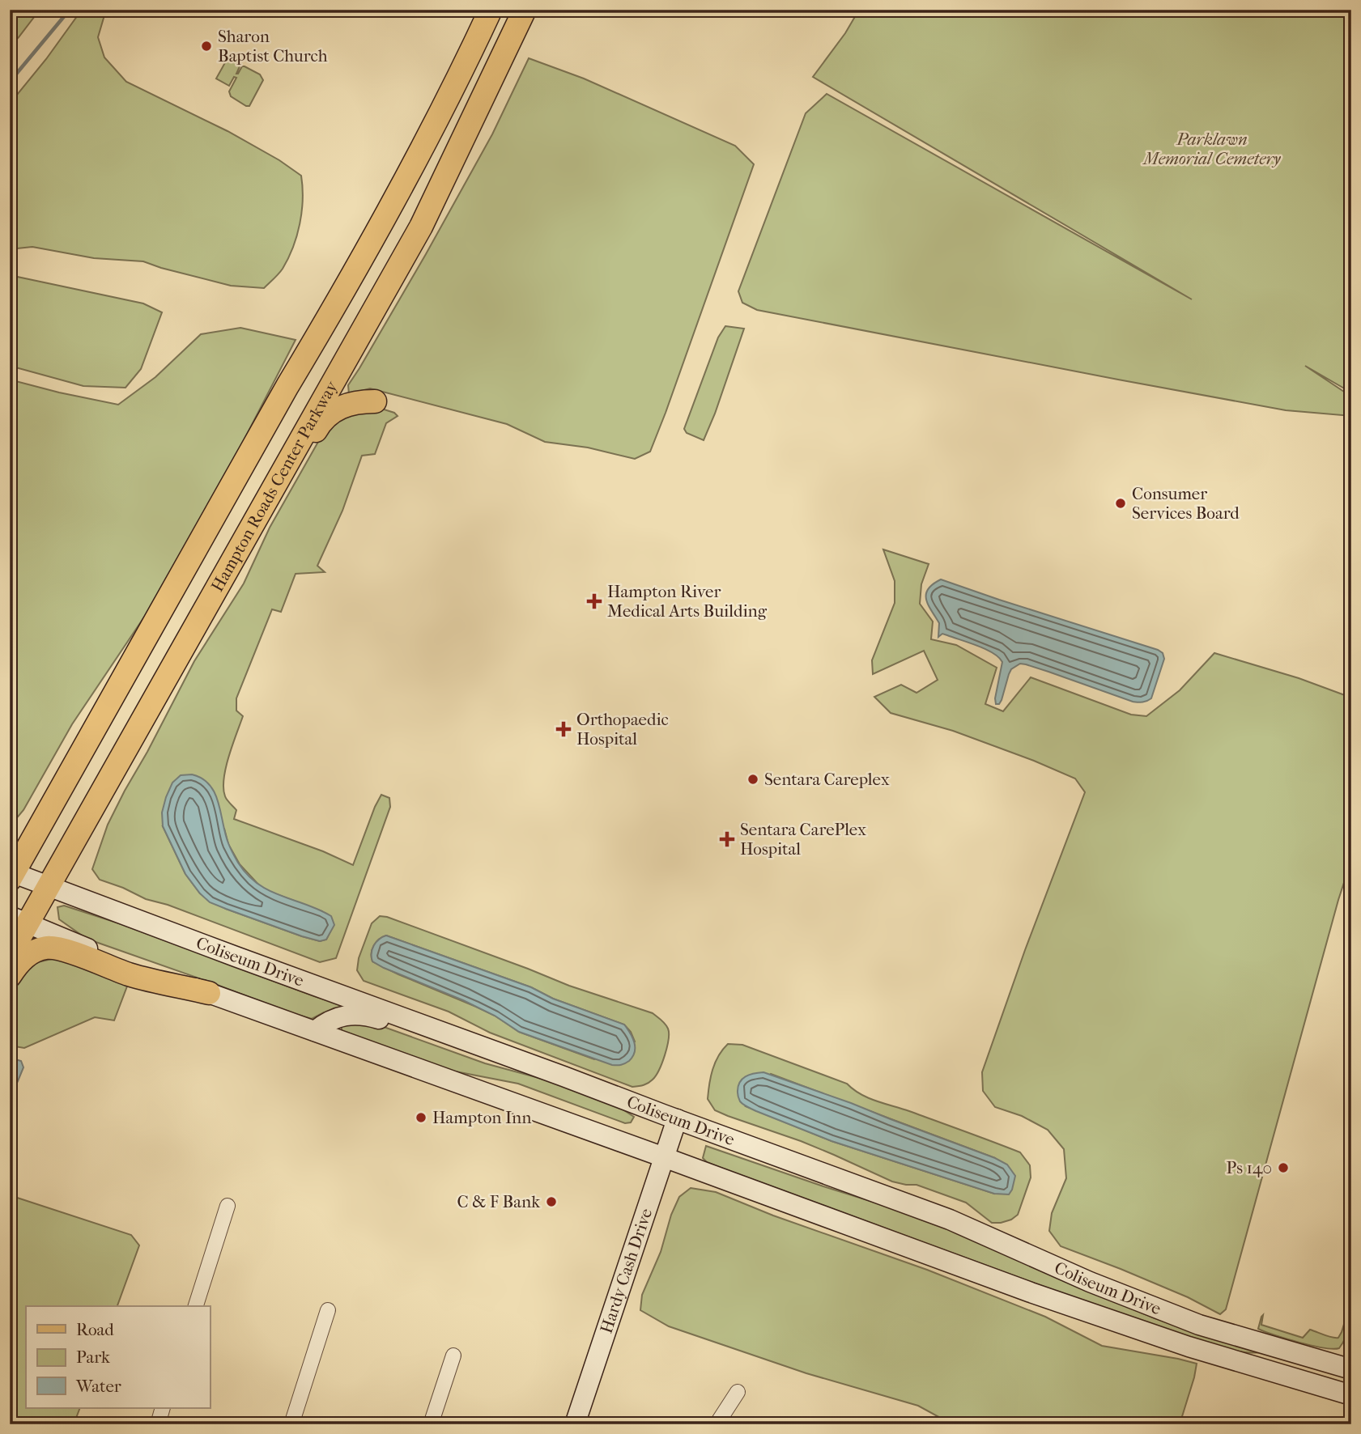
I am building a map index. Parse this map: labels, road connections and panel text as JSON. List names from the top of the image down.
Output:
{
  "streets": {
    "main road": ["Hampton Roads Center Parkway"],
    "street": ["Coliseum Drive", "Hardy Cash Drive"]
  },
  "crossings": [
    ["Hampton Roads Center Parkway", "Coliseum Drive"],
    ["Coliseum Drive", "Hardy Cash Drive"]
  ],
  "parks": ["Parklawn Memorial Cemetery"],
  "places": {
    "other": [
      "Sharon Baptist Church",
      "Consumer Services Board",
      "Sentara Careplex",
      "Hampton Inn",
      "Ps 140",
      "C & F Bank"
    ],
    "health": ["Hampton River Medical Arts Building", "Orthopaedic Hospital", "Sentara CarePlex Hospital"]
  },
  "legend": ["Road", "Park", "Water"]
}
